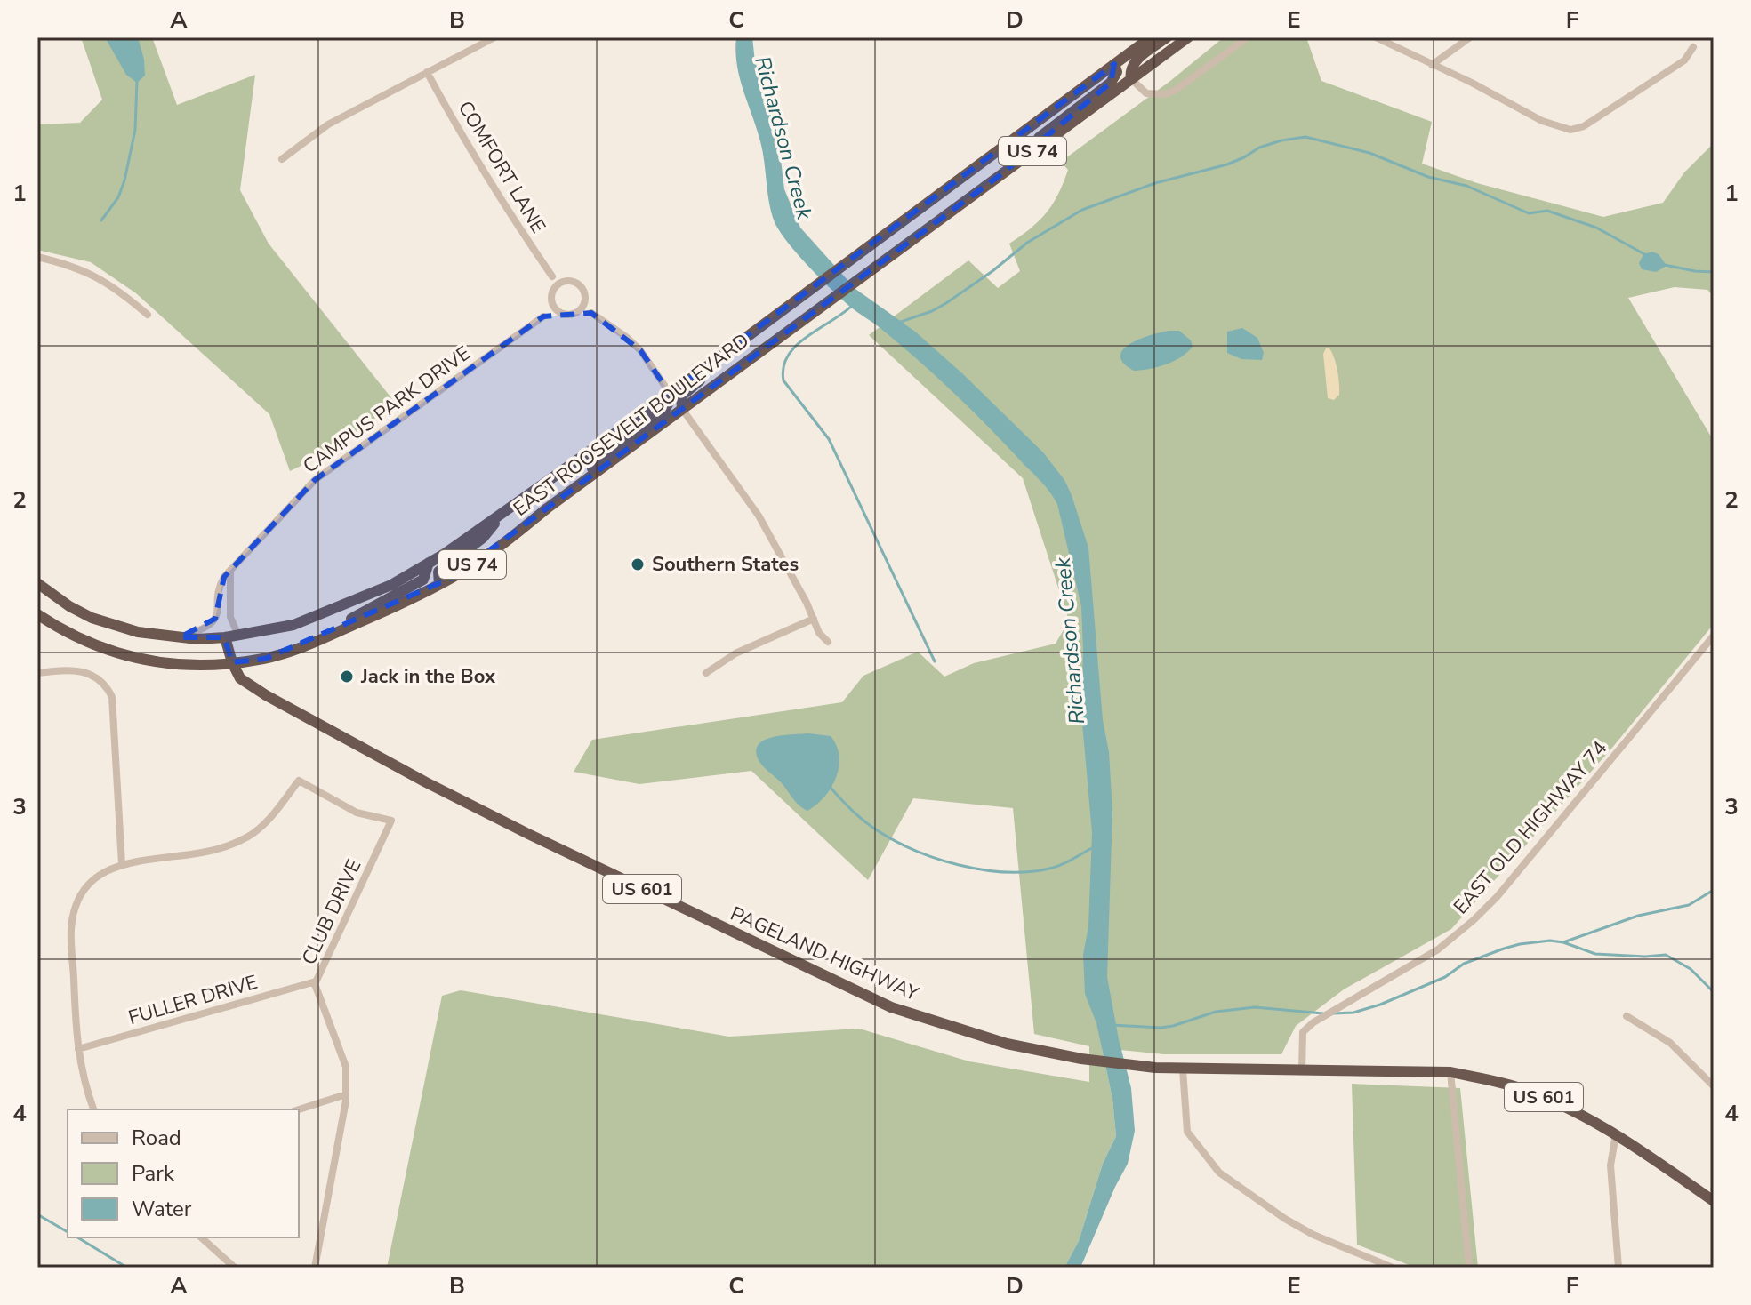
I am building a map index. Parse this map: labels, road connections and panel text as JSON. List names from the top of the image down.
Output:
{
  "streets": {
    "highway": [
      "US 74",
      "EAST ROOSEVELT BOULEVARD",
      "US 601",
      "PAGELAND HIGHWAY"
    ],
    "street": [
      "COMFORT LANE",
      "CAMPUS PARK DRIVE",
      "EAST OLD HIGHWAY 74",
      "CLUB DRIVE",
      "FULLER DRIVE"
    ]
  },
  "crossings": [
    ["COMFORT LANE", "CAMPUS PARK DRIVE"],
    ["CAMPUS PARK DRIVE", "EAST ROOSEVELT BOULEVARD"],
    ["EAST ROOSEVELT BOULEVARD", "PAGELAND HIGHWAY"],
    ["EAST OLD HIGHWAY 74", "PAGELAND HIGHWAY"],
    ["CLUB DRIVE", "FULLER DRIVE"]
  ],
  "water": ["Richardson Creek"],
  "places": ["Southern States", "Jack in the Box"],
  "legend": ["Road", "Park", "Water"],
  "grid": {
    "columns": [
      "A",
      "B",
      "C",
      "D",
      "E",
      "F"
    ],
    "rows": [
      "1",
      "2",
      "3",
      "4"
    ]
  }
}
